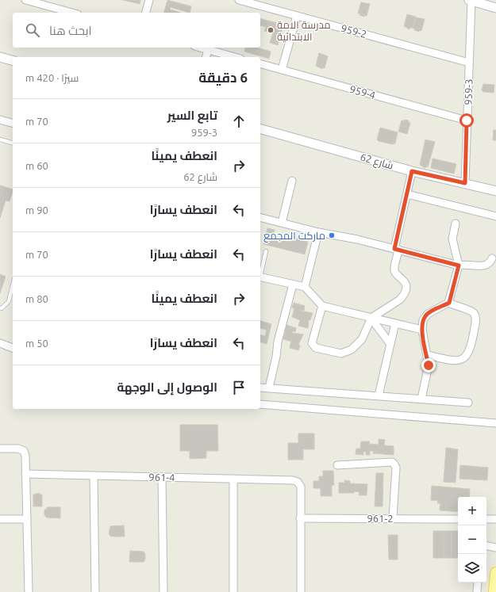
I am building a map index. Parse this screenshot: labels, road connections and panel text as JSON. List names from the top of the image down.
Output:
{
  "streets": {
    "street": [
      "959-2",
      "959-4",
      "959-3",
      "شارع 62",
      "961-4",
      "961-2"
    ]
  },
  "crossings": [
    ["959-2", "959-3"],
    ["959-4", "959-3"],
    ["959-3", "شارع 62"],
    ["961-4", "961-2"]
  ],
  "places": ["مدرسة الامة الابتدائية", "ماركت المجمع"],
  "page": {
    "search": "ابحث هنا",
    "heading": ["6 دقيقة", "سيرًا · 420 m"],
    "list": [
      ["تابع السير", "959-3", "70 m"],
      ["انعطف يمينًا", "شارع 62", "60 m"],
      ["انعطف يسارًا", "90 m"],
      ["انعطف يسارًا", "70 m"],
      ["انعطف يمينًا", "80 m"],
      ["انعطف يسارًا", "50 m"],
      "الوصول إلى الوجهة"
    ],
    "map_buttons": ["+", "−"]
  }
}
